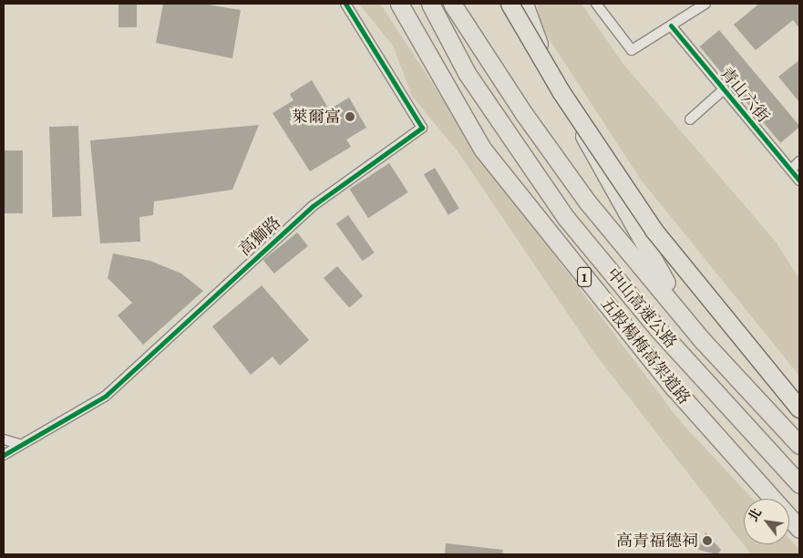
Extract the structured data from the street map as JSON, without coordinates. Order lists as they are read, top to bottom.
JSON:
{
  "streets": {
    "highway": ["1", "中山高速公路", "五股楊梅高架道路"],
    "street": ["青山六街", "高獅路"]
  },
  "places": ["萊爾富", "高青福德祠"],
  "north": "top left"
}
